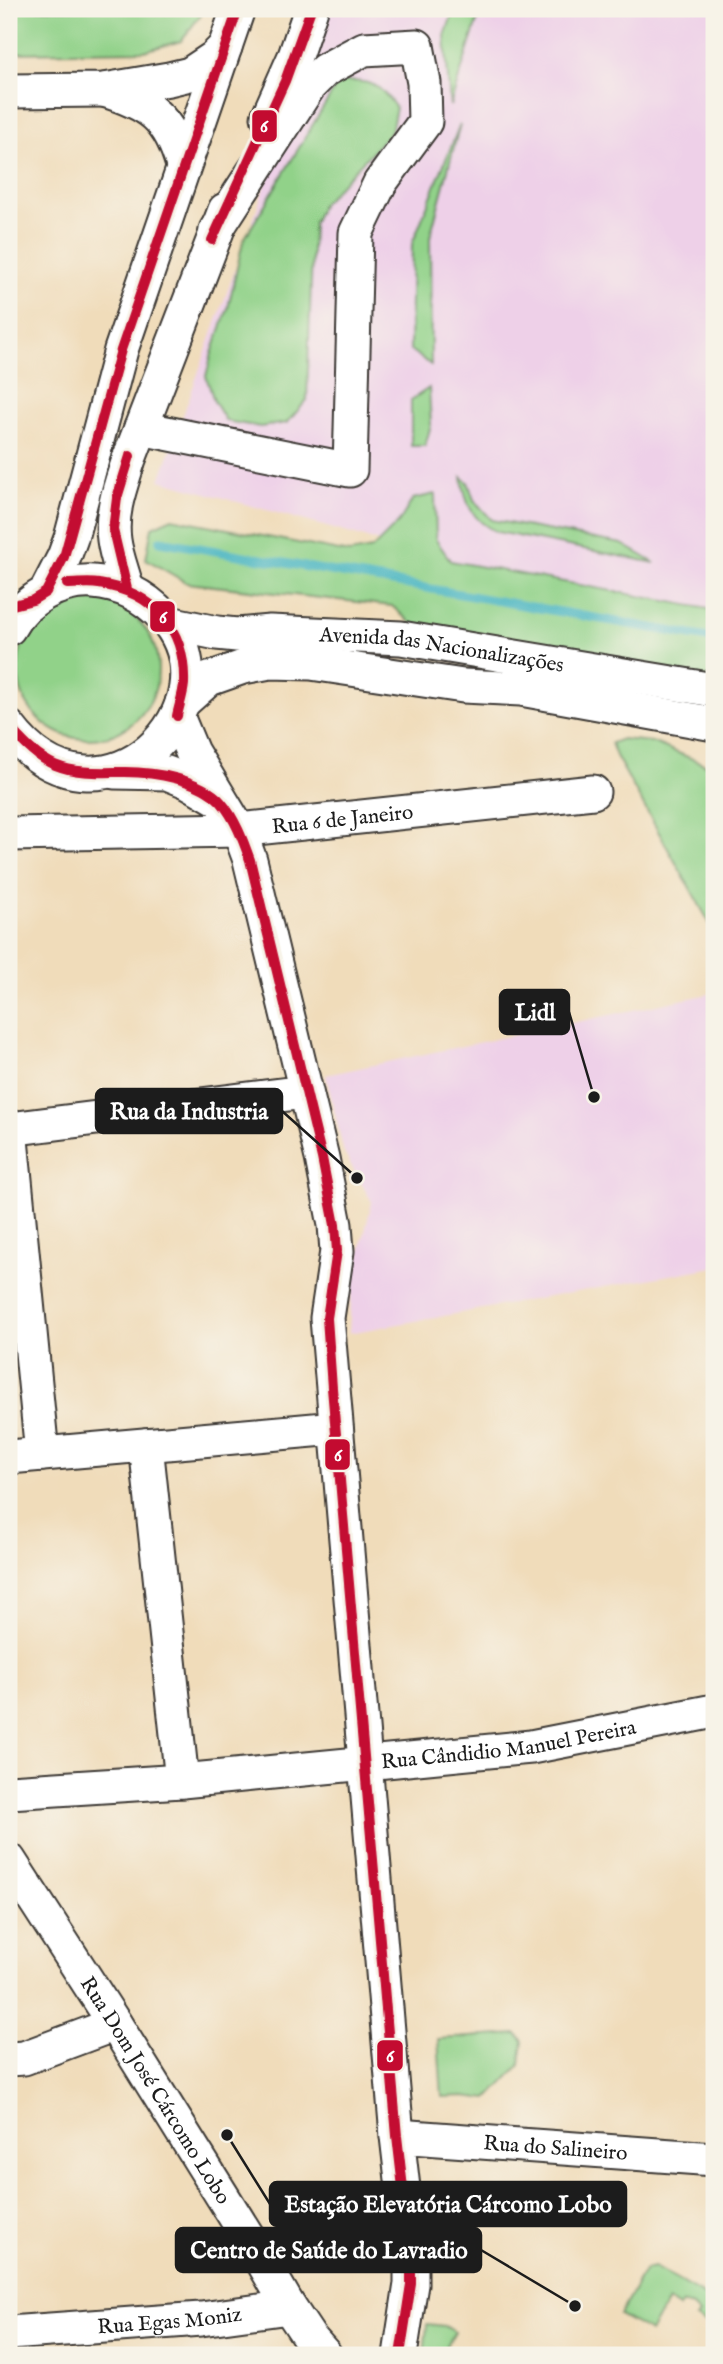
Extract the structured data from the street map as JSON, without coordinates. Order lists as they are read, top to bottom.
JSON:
{
  "streets": {
    "street": [
      "Avenida das Nacionalizações",
      "Rua 6 de Janeiro",
      "Rua Cândidio Manuel Pereira",
      "Rua Dom José Cárcomo Lobo",
      "Rua do Salineiro",
      "Rua Egas Moniz"
    ]
  },
  "crossings": [
    ["Rua Dom José Cárcomo Lobo", "Rua Egas Moniz"]
  ],
  "places": [
    "Lidl",
    "Rua da Industria",
    "Estação Elevatória Cárcomo Lobo",
    "Centro de Saúde do Lavradio"
  ],
  "lines": ["transit line 6"]
}
